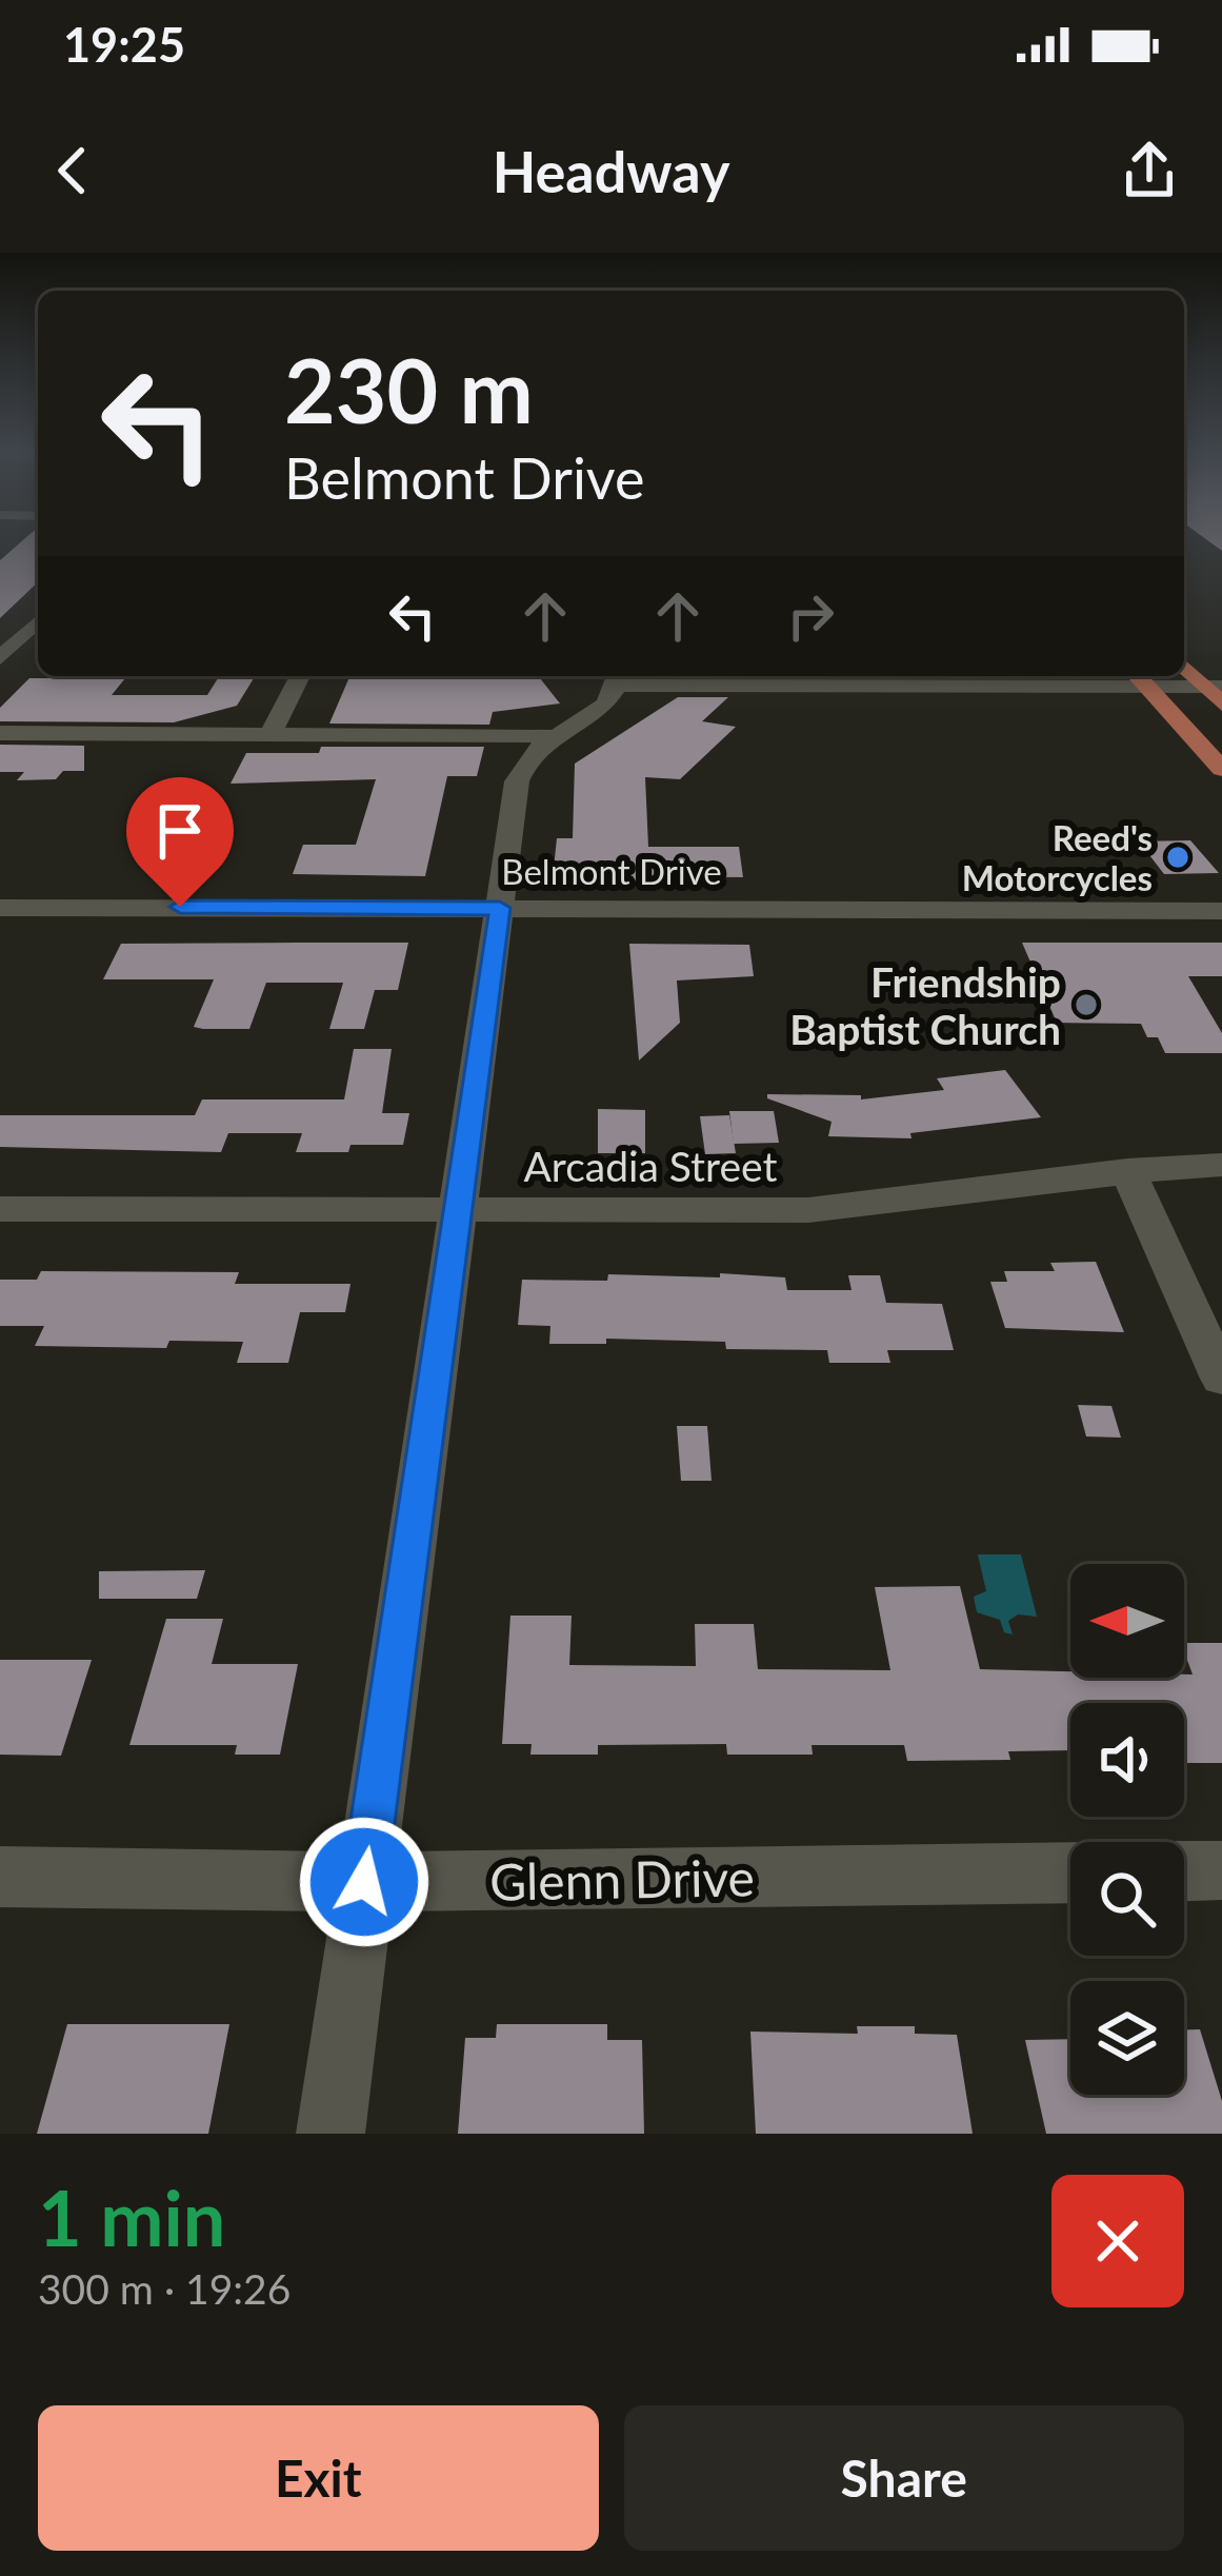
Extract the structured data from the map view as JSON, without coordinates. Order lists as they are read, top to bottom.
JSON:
{
  "streets": {
    "street": ["Belmont Drive", "Arcadia Street", "Glenn Drive"]
  },
  "places": ["Reed's Motorcycles", "Friendship Baptist Church"],
  "north": "left",
  "page": {
    "status": "19:25",
    "header": "Headway",
    "turn": ["230 m", "Belmont Drive"],
    "heading": ["1 min", "300 m · 19:26"],
    "buttons": ["Exit", "Share"]
  }
}
